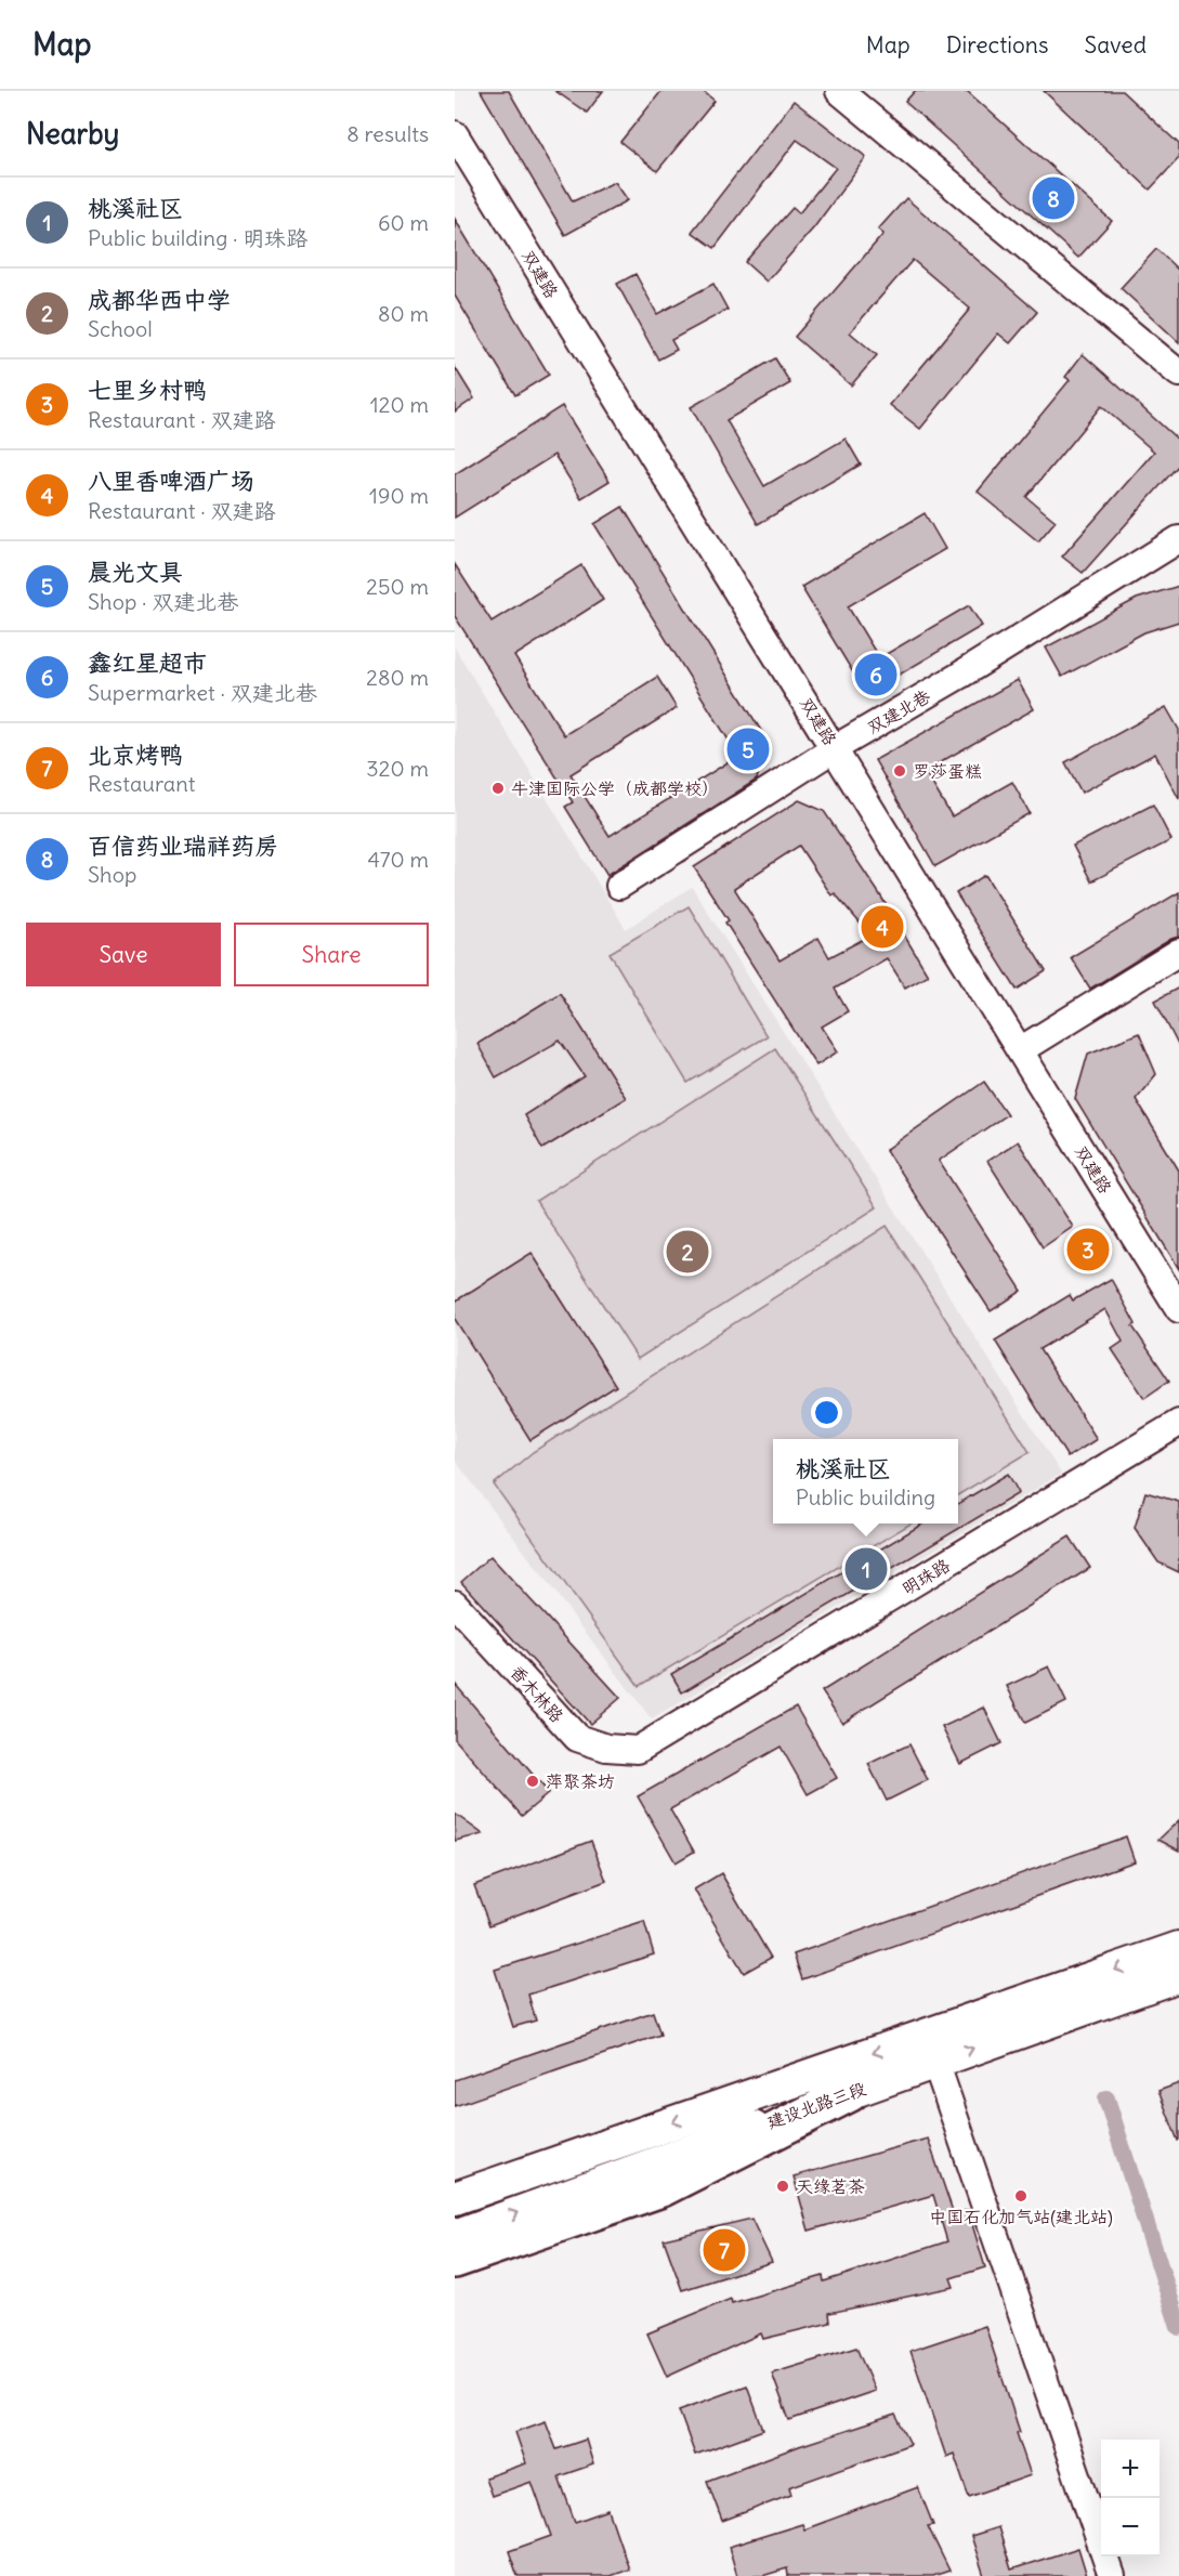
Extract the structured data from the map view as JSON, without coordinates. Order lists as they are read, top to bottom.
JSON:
{
  "streets": {
    "main road": ["建设北路三段"],
    "street": [
      "双建路",
      "双建北巷",
      "明珠路",
      "香木林路"
    ]
  },
  "crossings": [
    ["双建路", "双建北巷"],
    ["明珠路", "香木林路"]
  ],
  "places": [
    "罗莎蛋糕",
    "牛津国际公学（成都学校）",
    "萍聚茶坊",
    "天缘茗茶",
    "中国石化加气站(建北站)"
  ],
  "page": {
    "header": "Map",
    "nav": ["Map", "Directions", "Saved"],
    "heading": ["Nearby", "8 results"],
    "pins": [
      "8",
      "6",
      "5",
      "4",
      "3",
      "2",
      "1",
      "7"
    ],
    "list": [
      {
        "mark": "1",
        "name": "桃溪社区",
        "note": "Public building · 明珠路",
        "value": "60 m"
      },
      {
        "mark": "2",
        "name": "成都华西中学",
        "note": "School",
        "value": "80 m"
      },
      {
        "mark": "3",
        "name": "七里乡村鸭",
        "note": "Restaurant · 双建路",
        "value": "120 m"
      },
      {
        "mark": "4",
        "name": "八里香啤酒广场",
        "note": "Restaurant · 双建路",
        "value": "190 m"
      },
      {
        "mark": "5",
        "name": "晨光文具",
        "note": "Shop · 双建北巷",
        "value": "250 m"
      },
      {
        "mark": "6",
        "name": "鑫红星超市",
        "note": "Supermarket · 双建北巷",
        "value": "280 m"
      },
      {
        "mark": "7",
        "name": "北京烤鸭",
        "note": "Restaurant",
        "value": "320 m"
      },
      {
        "mark": "8",
        "name": "百信药业瑞祥药房",
        "note": "Shop",
        "value": "470 m"
      }
    ],
    "buttons": ["Save", "Share"],
    "popup": ["桃溪社区", "Public building"],
    "map_buttons": ["+", "−"]
  }
}
